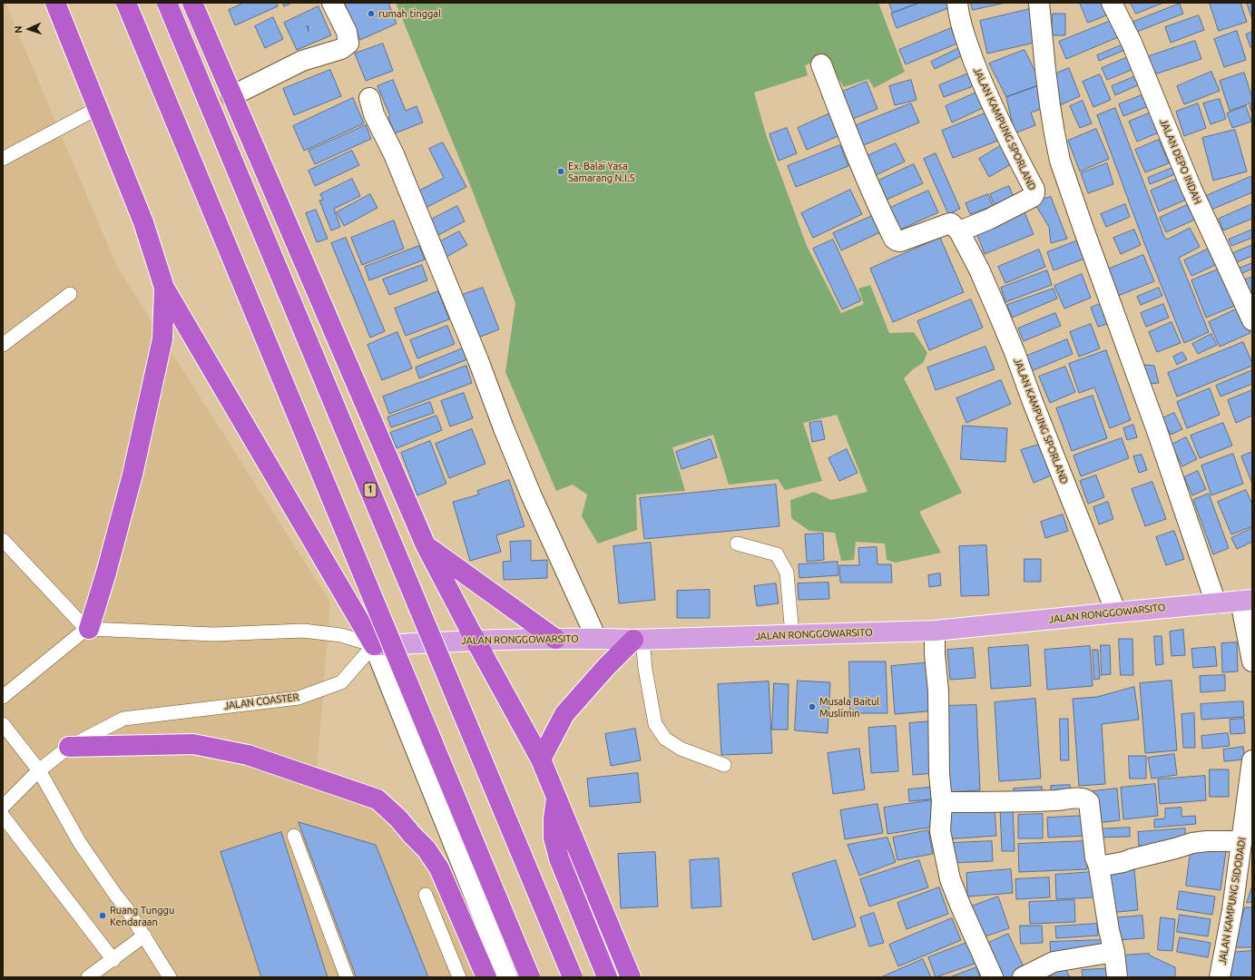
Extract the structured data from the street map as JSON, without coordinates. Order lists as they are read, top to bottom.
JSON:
{
  "streets": {
    "highway": ["1"],
    "main road": ["JALAN RONGGOWARSITO"],
    "street": ["JALAN KAMPUNG SPORLAND", "JALAN DEPO INDAH", "JALAN KAMPUNG SIDODADI"],
    "lane": ["JALAN COASTER"]
  },
  "crossings": [
    ["JALAN KAMPUNG SPORLAND", "JALAN RONGGOWARSITO"],
    ["JALAN RONGGOWARSITO", "JALAN COASTER"]
  ],
  "places": [
    "rumah tinggal",
    "Ex. Balai Yasa Samarang N.I.S",
    "Musala Baitul Muslimin",
    "Ruang Tunggu Kendaraan"
  ],
  "house_numbers": ["1"],
  "north": "left"
}
